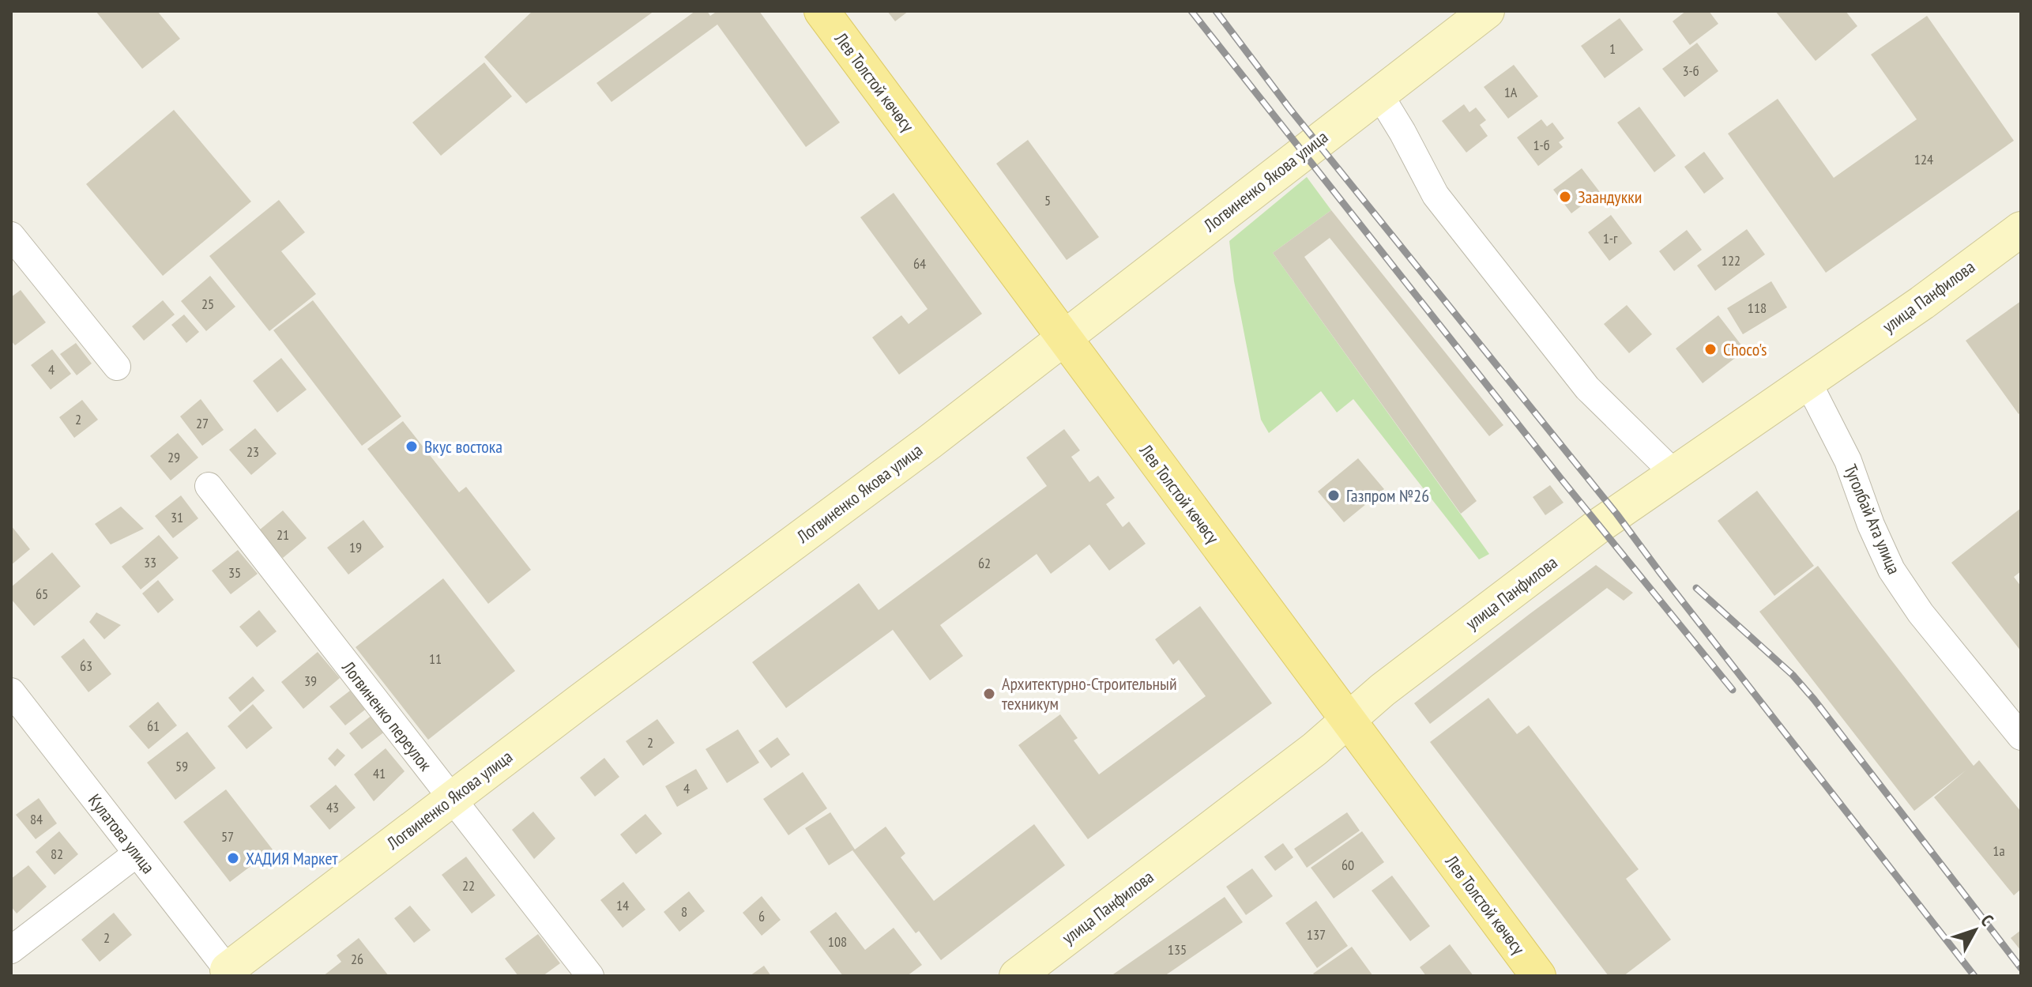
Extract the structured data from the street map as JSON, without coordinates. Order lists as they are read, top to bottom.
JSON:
{
  "streets": {
    "main road": ["Лев Толстой көчөсү"],
    "street": [
      "Логвиненко Якова улица",
      "улица Панфилова",
      "Туголбай Ата улица",
      "Логвиненко переулок",
      "Кулатова улица"
    ]
  },
  "crossings": [
    ["Лев Толстой көчөсү", "Логвиненко Якова улица"],
    ["Лев Толстой көчөсү", "улица Панфилова"],
    ["Логвиненко Якова улица", "Логвиненко переулок"],
    ["Логвиненко Якова улица", "Кулатова улица"],
    ["улица Панфилова", "Туголбай Ата улица"]
  ],
  "places": [
    "Заандукки",
    "Choco's",
    "Вкус востока",
    "Газпром №26",
    "Архитектурно-Строительный техникум",
    "ХАДИЯ Маркет"
  ],
  "house_numbers": [
    "1",
    "3-б",
    "1А",
    "1-б",
    "124",
    "5",
    "1-г",
    "122",
    "64",
    "25",
    "118",
    "4",
    "2",
    "27",
    "23",
    "29",
    "31",
    "21",
    "19",
    "33",
    "62",
    "35",
    "65",
    "11",
    "63",
    "39",
    "61",
    "2",
    "59",
    "41",
    "4",
    "43",
    "84",
    "57",
    "1а",
    "82",
    "60",
    "22",
    "14",
    "8",
    "6",
    "137",
    "2",
    "108",
    "135",
    "26"
  ],
  "north": "top right"
}
